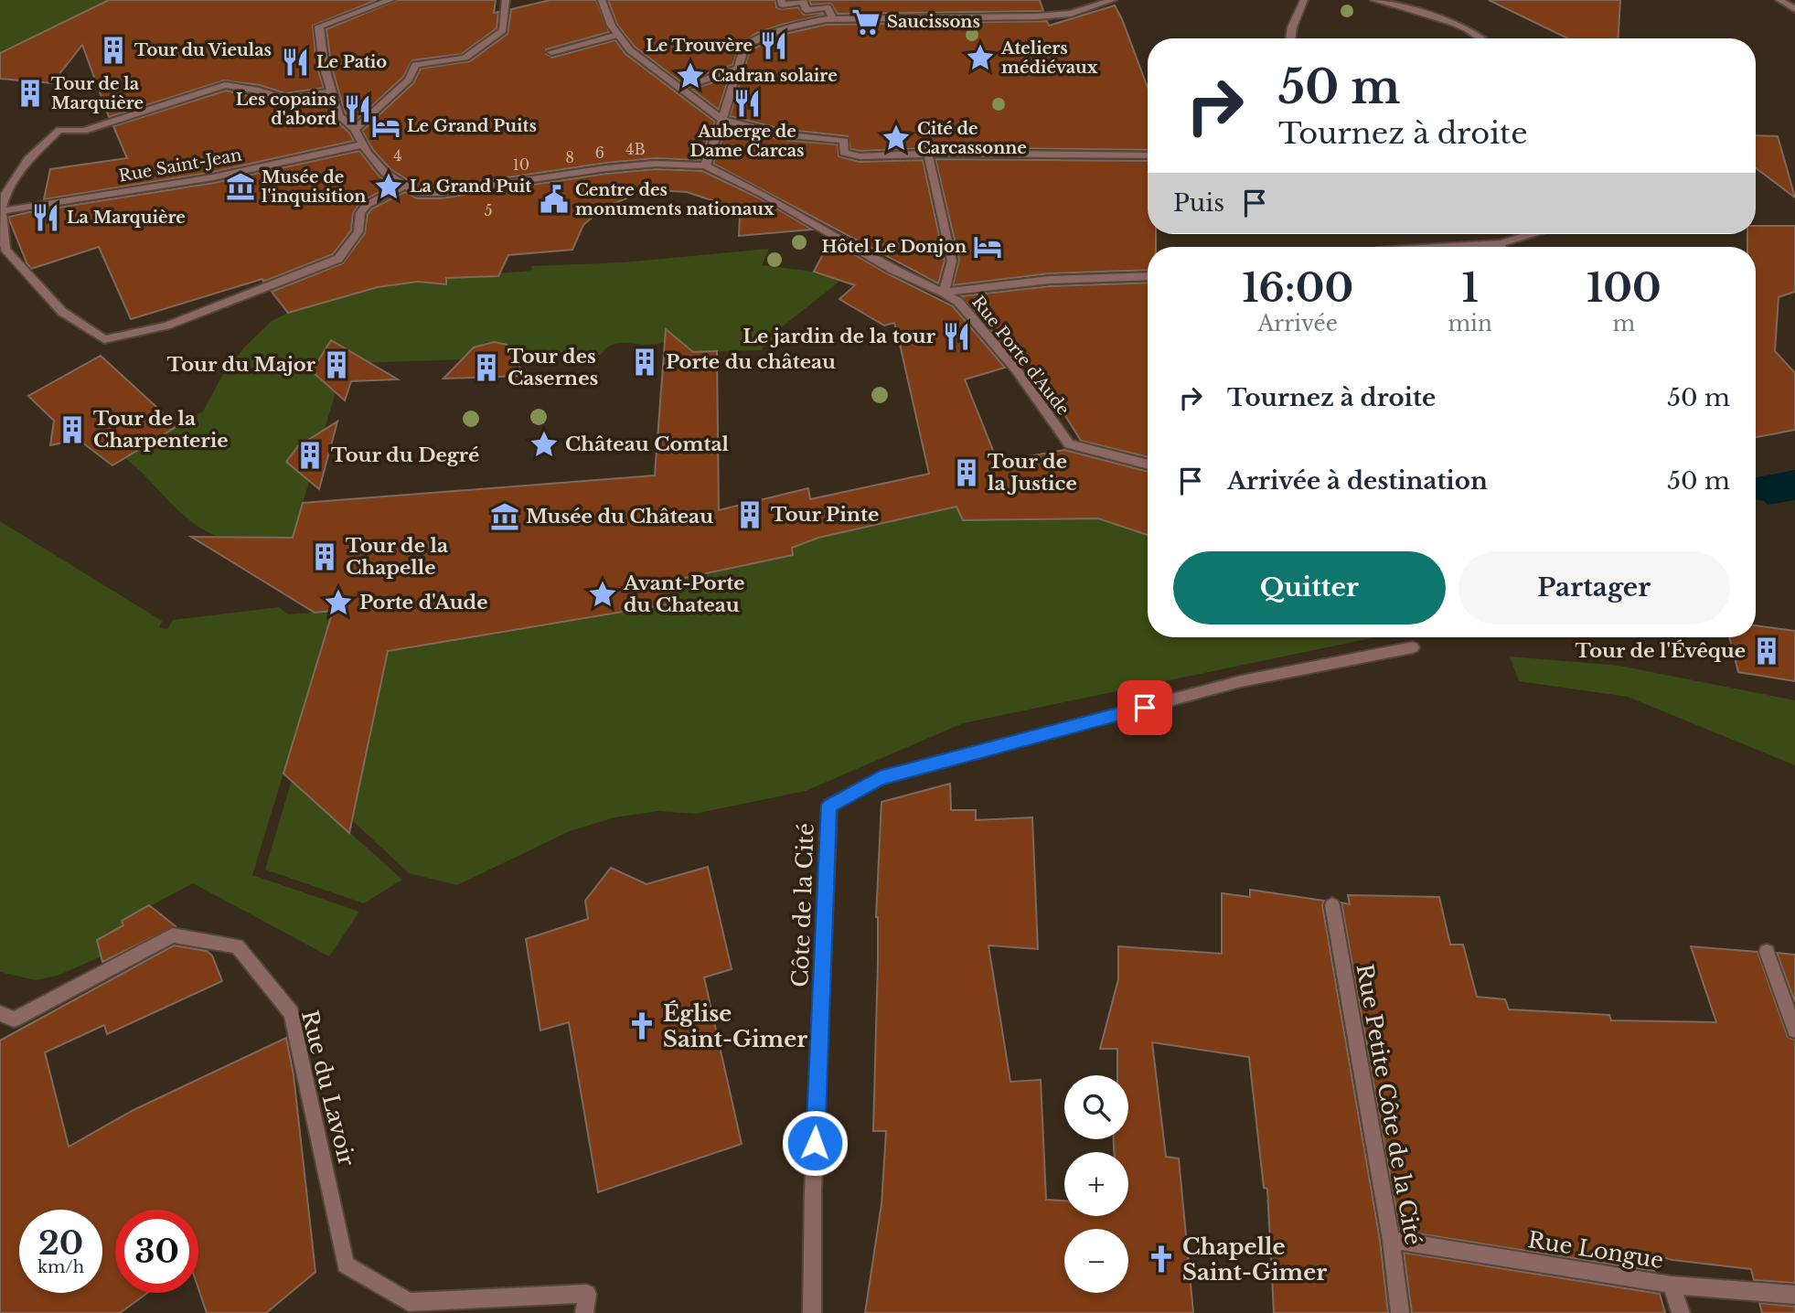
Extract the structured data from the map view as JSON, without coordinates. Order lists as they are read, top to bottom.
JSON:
{
  "streets": {
    "street": [
      "Rue Saint-Jean",
      "Rue Porte d'Aude",
      "Côte de la Cité",
      "Rue du Lavoir",
      "Rue Petite Côte de la Cité",
      "Rue Longue"
    ]
  },
  "crossings": [
    ["Rue Petite Côte de la Cité", "Rue Longue"]
  ],
  "places": {
    "supermarket": ["Saucissons"],
    "restaurant": [
      "Le Trouvère",
      "Le Patio",
      "Auberge de Dame Carcas",
      "Les copains d'abord",
      "La Marquière",
      "Le jardin de la tour"
    ],
    "building": [
      "Tour du Vieulas",
      "Tour de la Marquière",
      "Porte du château",
      "Tour du Major",
      "Tour des Casernes",
      "Tour de la Charpenterie",
      "Tour du Degré",
      "Tour de la Justice",
      "Tour Pinte",
      "Tour de la Chapelle",
      "Tour de l'Évêque"
    ],
    "place": [
      "Ateliers médiévaux",
      "Cadran solaire",
      "Cité de Carcassonne",
      "La Grand Puit",
      "Château Comtal",
      "Avant-Porte du Chateau",
      "Porte d'Aude"
    ],
    "hotel": ["Le Grand Puits", "Hôtel Le Donjon"],
    "museum": ["Musée de l'inquisition", "Musée du Château"],
    "public building": ["Centre des monuments nationaux"],
    "church": ["Église Saint-Gimer", "Chapelle Saint-Gimer"]
  },
  "house_numbers": [
    "4B",
    "6",
    "4",
    "8",
    "10",
    "5"
  ],
  "page": {
    "turn": ["50 m", "Tournez à droite"],
    "then": "Puis",
    "eta": [
      "16:00",
      "Arrivée",
      "1",
      "min",
      "100",
      "m"
    ],
    "list": [
      {
        "name": "Tournez à droite",
        "value": "50 m"
      },
      {
        "name": "Arrivée à destination",
        "value": "50 m"
      }
    ],
    "buttons": ["Quitter", "Partager"],
    "map_buttons": ["+", "−"],
    "speed": "20 km/h",
    "limit": "30"
  }
}
